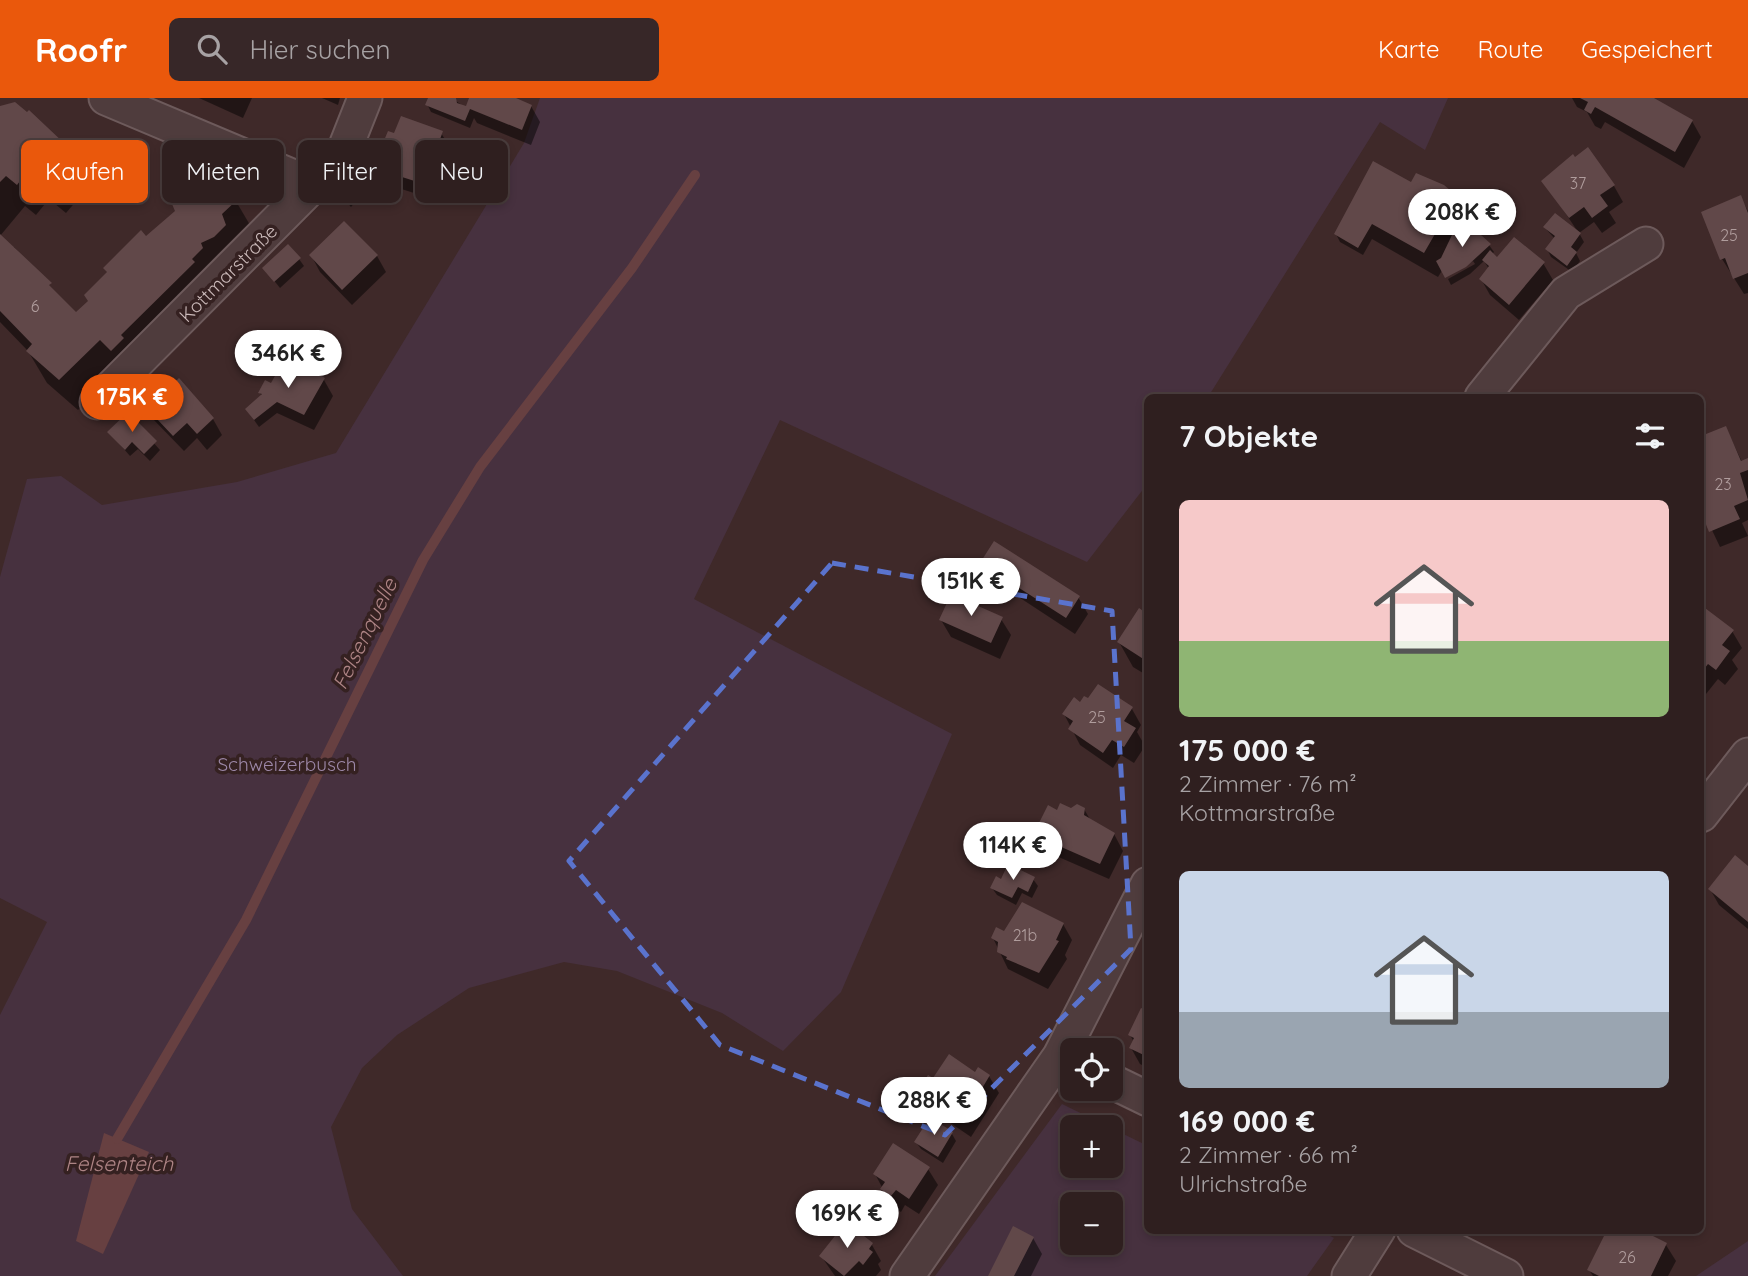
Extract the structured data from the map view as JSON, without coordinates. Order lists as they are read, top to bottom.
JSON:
{
  "streets": {
    "street": ["Kottmarstraße"]
  },
  "water": ["Felsenquelle", "Felsenteich"],
  "parks": ["Schweizerbusch"],
  "house_numbers": [
    "37",
    "25",
    "6",
    "23",
    "25",
    "21b",
    "26"
  ],
  "page": {
    "header": "Roofr",
    "search": "Hier suchen",
    "nav": ["Karte", "Route", "Gespeichert"],
    "chip": [
      "Kaufen",
      "Mieten",
      "Filter",
      "Neu"
    ],
    "price": [
      "208K €",
      "346K €",
      "175K €",
      "151K €",
      "114K €",
      "288K €",
      "169K €"
    ],
    "heading": "7 Objekte",
    "list": [
      {
        "name": "175 000 €",
        "note": "2 Zimmer · 76 m² · Kottmarstraße"
      },
      {
        "name": "169 000 €",
        "note": "2 Zimmer · 66 m² · Ulrichstraße"
      }
    ],
    "map_buttons": ["+", "−"]
  }
}
